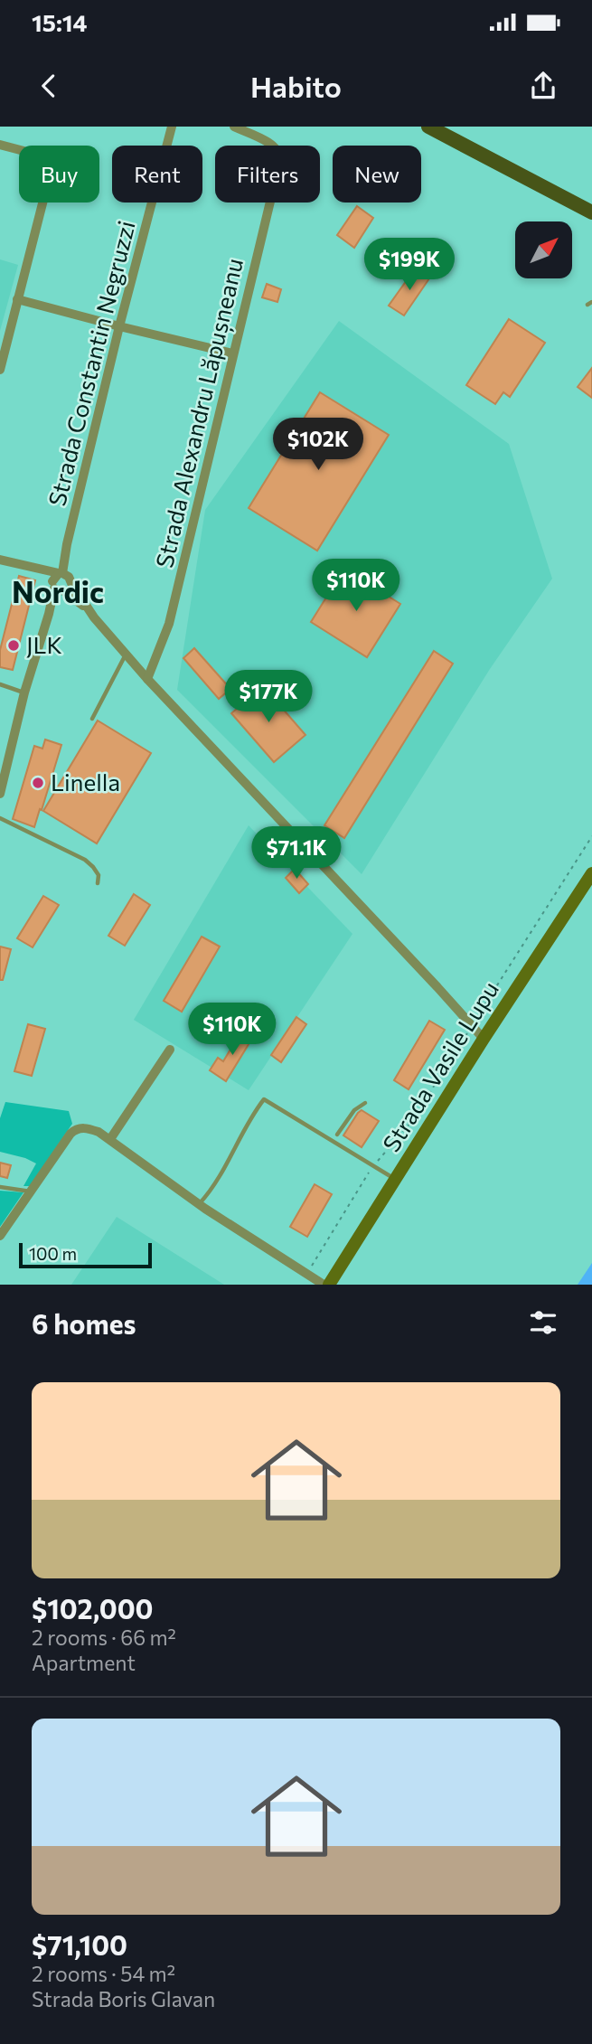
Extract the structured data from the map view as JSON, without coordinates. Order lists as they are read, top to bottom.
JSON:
{
  "streets": {
    "main road": ["Strada Vasile Lupu"],
    "street": ["Strada Constantin Negruzzi", "Strada Alexandru Lăpușneanu"]
  },
  "districts": ["Nordic"],
  "places": ["JLK", "Linella"],
  "scale_bar": "100 m",
  "north": "top right",
  "page": {
    "status": "15:14",
    "header": "Habito",
    "chip": [
      "Buy",
      "Rent",
      "Filters",
      "New"
    ],
    "price": [
      "$199K",
      "$102K",
      "$110K",
      "$177K",
      "$71.1K",
      "$110K"
    ],
    "scale": "100 m",
    "heading": "6 homes",
    "list": [
      {
        "name": "$102,000",
        "note": "2 rooms · 66 m² · Apartment"
      },
      {
        "name": "$71,100",
        "note": "2 rooms · 54 m² · Strada Boris Glavan"
      }
    ]
  }
}
